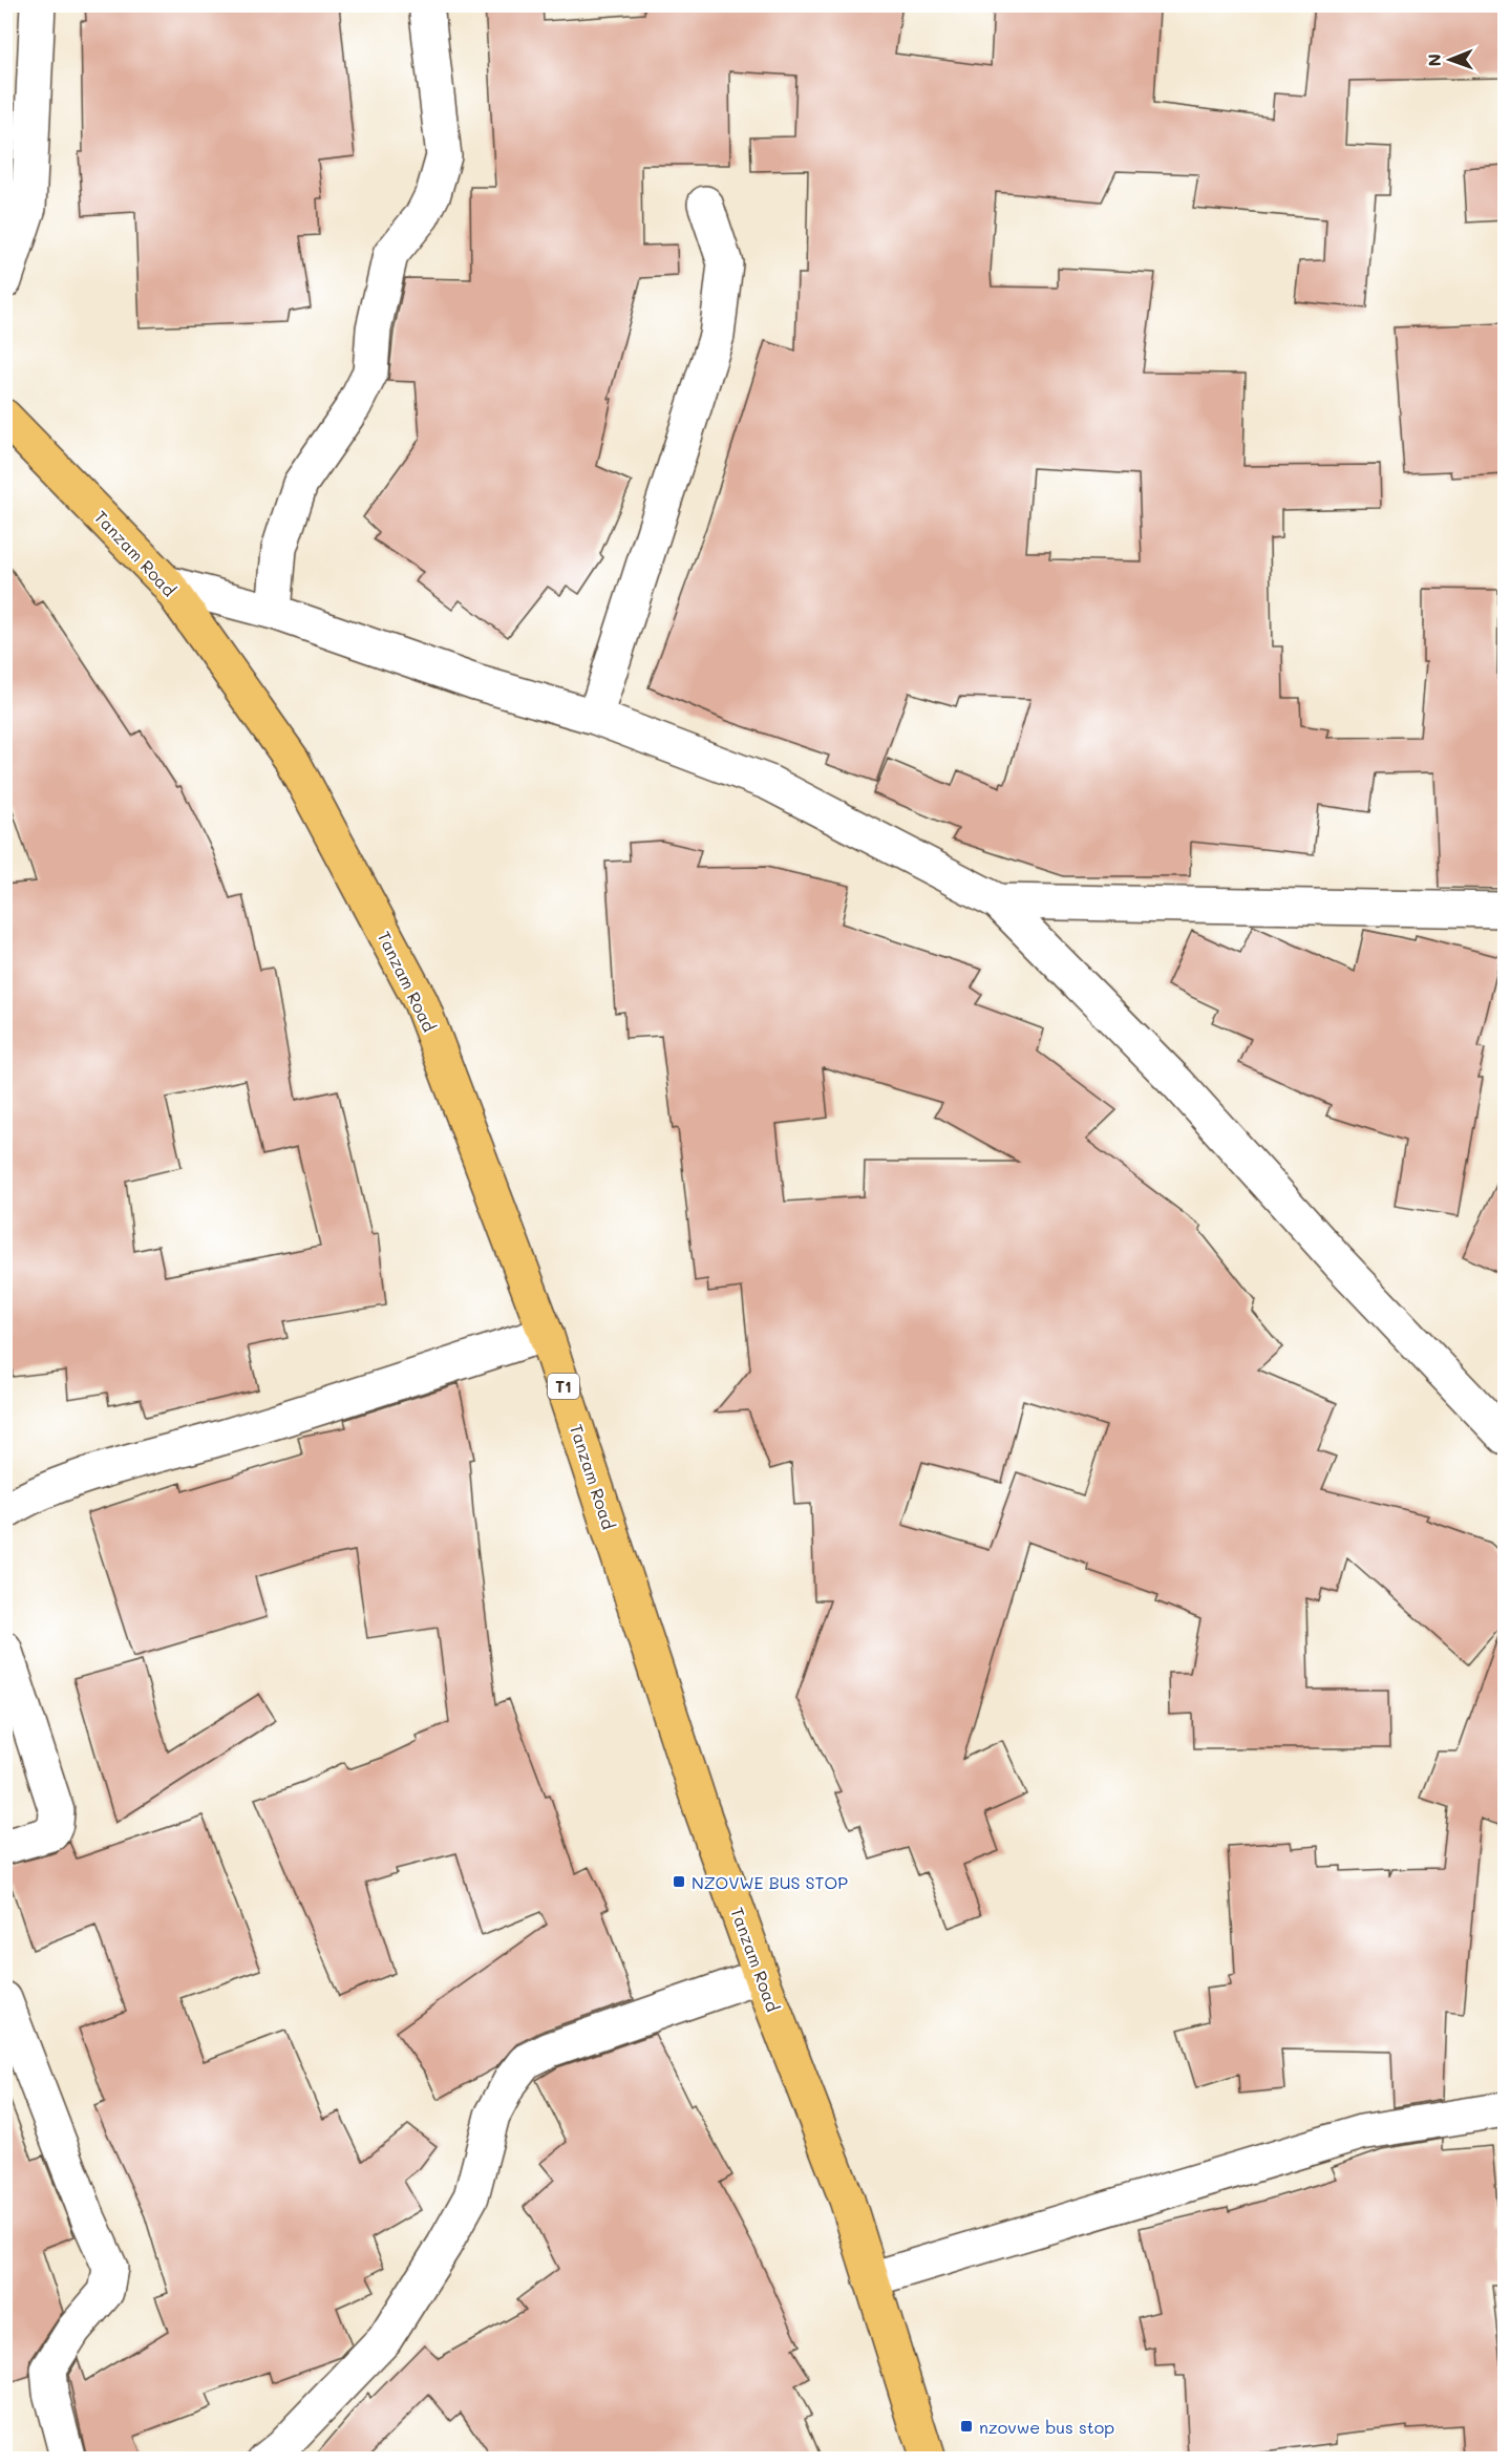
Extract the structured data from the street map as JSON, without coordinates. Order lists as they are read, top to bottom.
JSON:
{
  "streets": {
    "highway": ["Tanzam Road", "T1"]
  },
  "places": {
    "transit": ["NZOVWE BUS STOP", "nzovwe bus stop"]
  },
  "north": "left"
}
